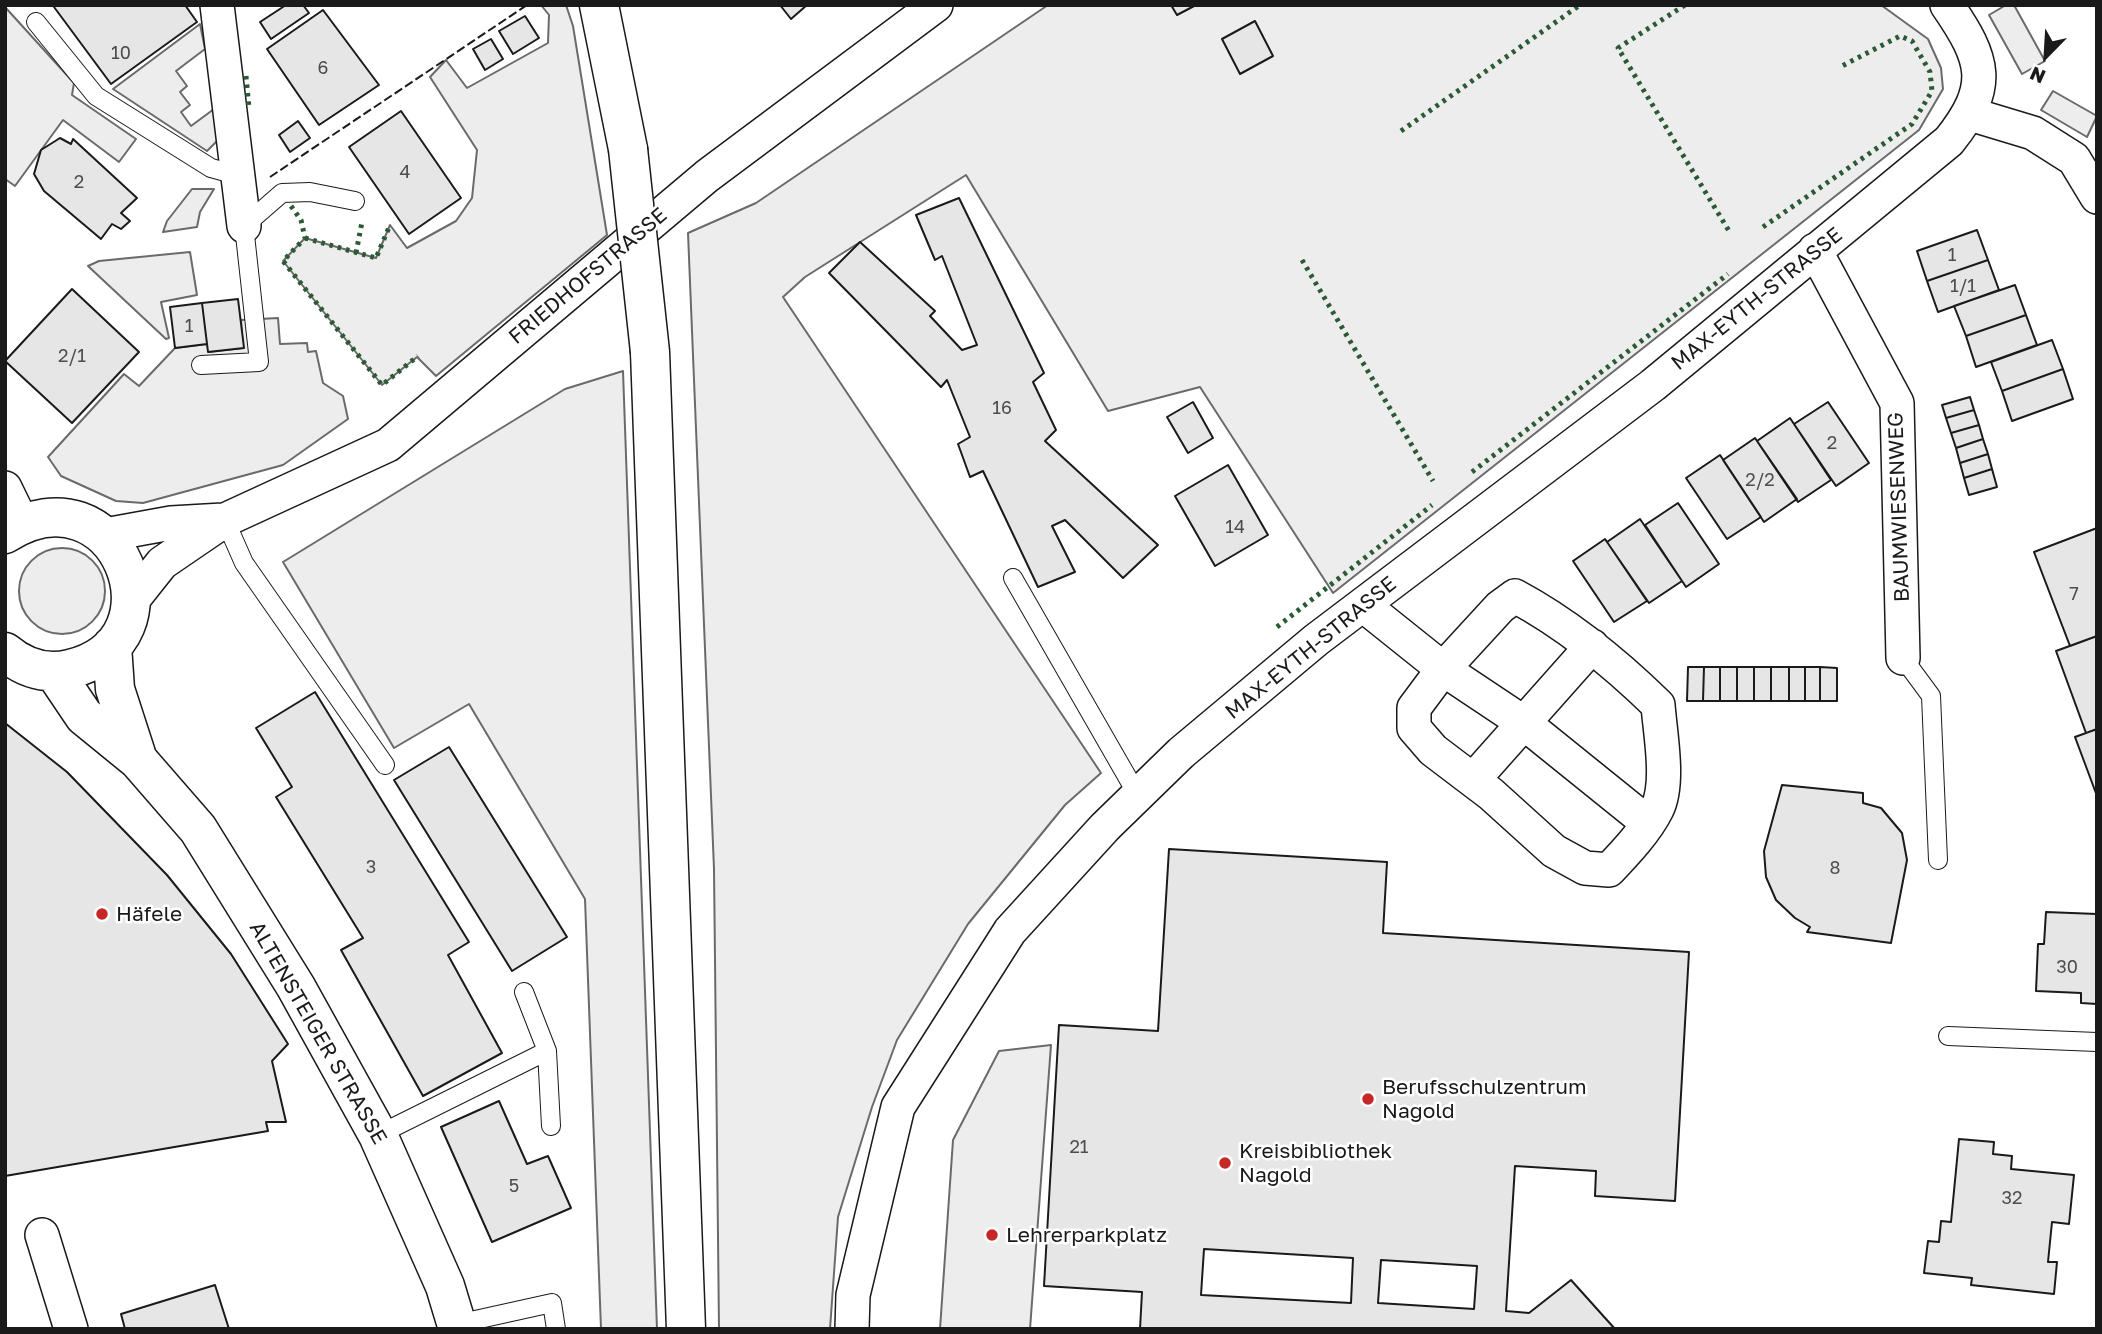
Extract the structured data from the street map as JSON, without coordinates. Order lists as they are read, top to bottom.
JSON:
{
  "streets": {
    "main road": ["ALTENSTEIGER STRASSE"],
    "street": ["FRIEDHOFSTRASSE", "MAX-EYTH-STRASSE", "BAUMWIESENWEG"]
  },
  "crossings": [
    ["MAX-EYTH-STRASSE", "BAUMWIESENWEG"]
  ],
  "places": [
    "Häfele",
    "Berufsschulzentrum Nagold",
    "Kreisbibliothek Nagold",
    "Lehrerparkplatz"
  ],
  "house_numbers": [
    "10",
    "6",
    "4",
    "2",
    "1",
    "1/1",
    "1",
    "2/1",
    "16",
    "2",
    "2/2",
    "14",
    "7",
    "3",
    "8",
    "30",
    "21",
    "5",
    "32"
  ],
  "north": "bottom left"
}
